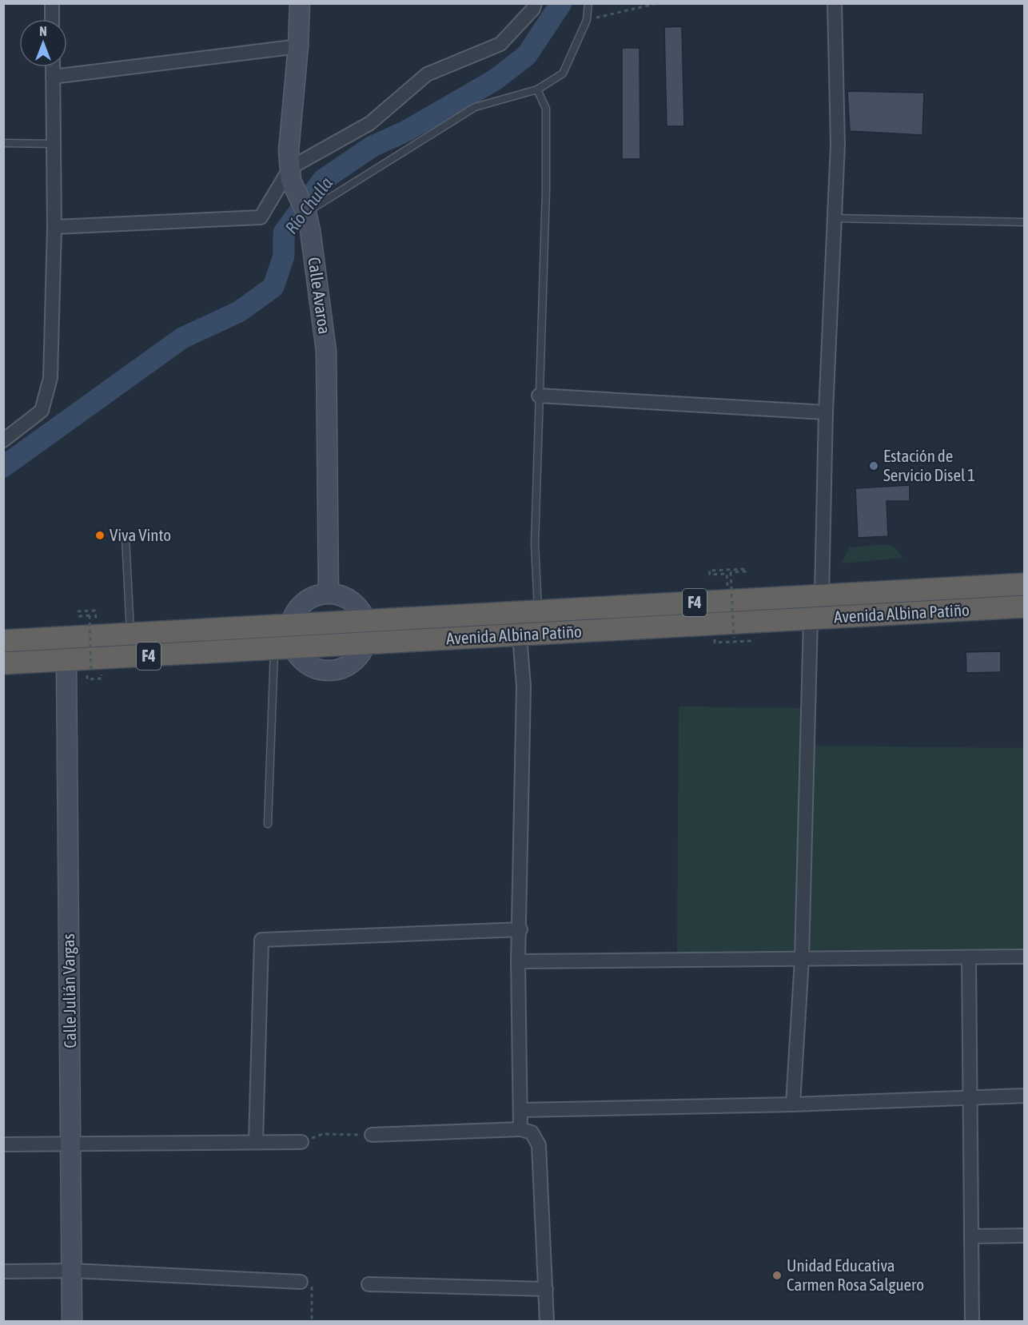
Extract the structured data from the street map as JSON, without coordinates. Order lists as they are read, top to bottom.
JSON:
{
  "streets": {
    "highway": ["F4", "Avenida Albina Patiño"],
    "main road": ["Calle Avaroa", "Calle Julián Vargas"]
  },
  "crossings": [
    ["Avenida Albina Patiño", "Calle Julián Vargas"]
  ],
  "water": ["Río Chulla"],
  "places": ["Estación de Servicio Disel 1", "Viva Vinto", "Unidad Educativa Carmen Rosa Salguero"],
  "north": "top"
}
